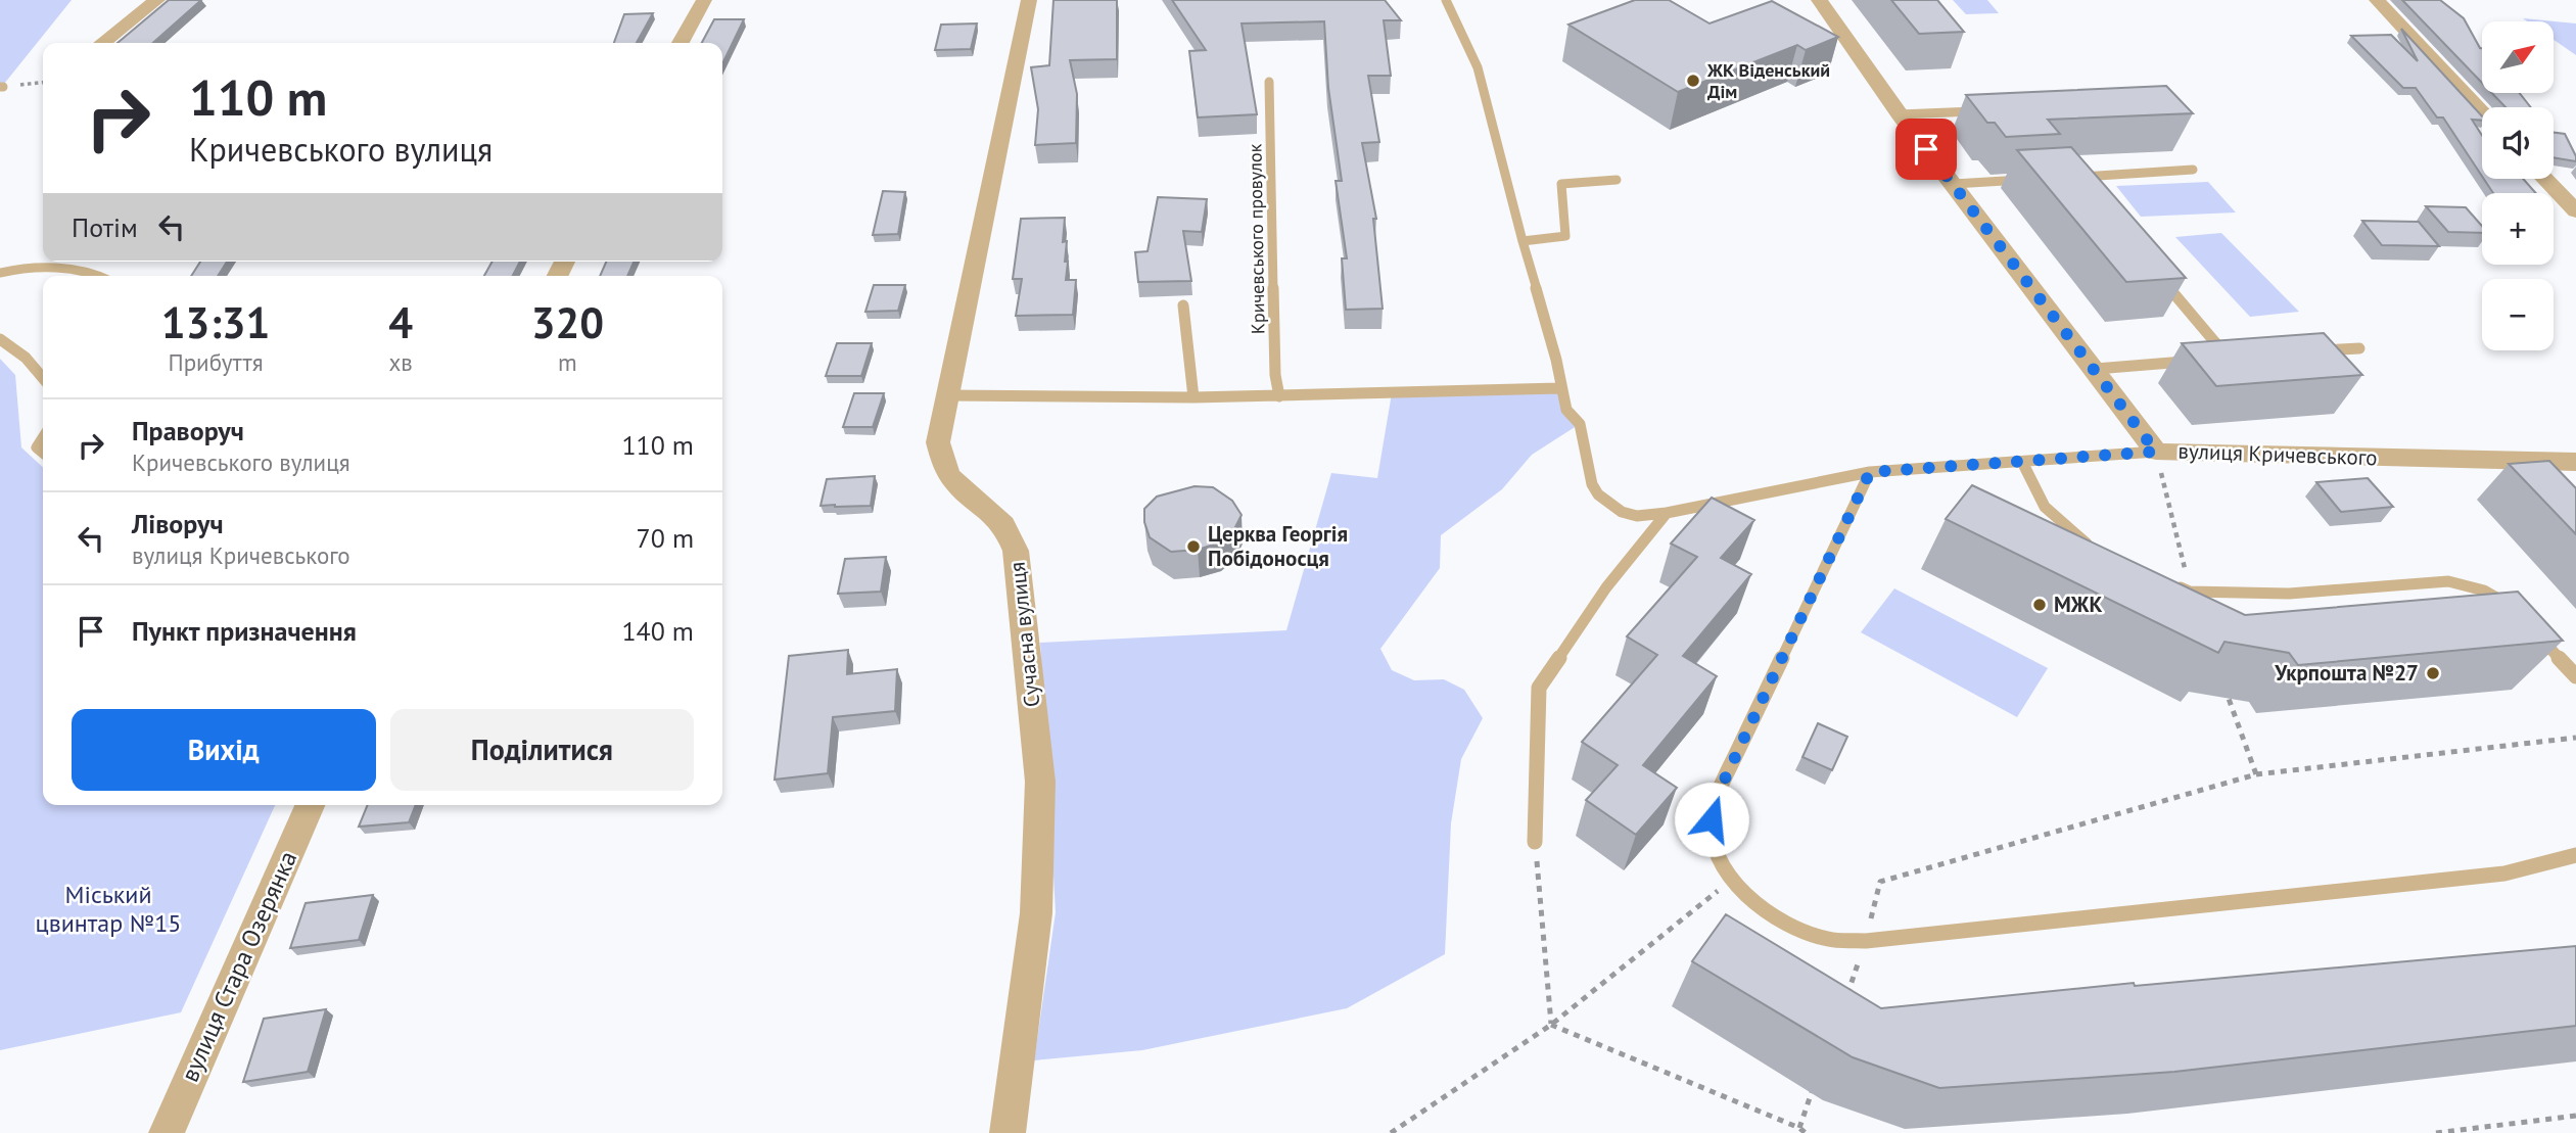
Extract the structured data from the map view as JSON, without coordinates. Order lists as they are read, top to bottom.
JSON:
{
  "streets": {
    "street": ["вулиця Кричевського", "Сучасна вулиця", "вулиця Стара Озерянка"],
    "lane": ["Кричевського провулок"]
  },
  "parks": ["Міський цвинтар №15"],
  "places": [
    "ЖК Віденський Дім",
    "Церква Георгія Побідоносця",
    "МЖК",
    "Укрпошта №27"
  ],
  "north": "top right",
  "page": {
    "map_buttons": ["+", "−"],
    "turn": ["110 m", "Кричевського вулиця"],
    "then": "Потім",
    "eta": [
      "13:31",
      "Прибуття",
      "4",
      "хв",
      "320",
      "m"
    ],
    "list": [
      {
        "name": "Праворуч",
        "note": "Кричевського вулиця",
        "value": "110 m"
      },
      {
        "name": "Ліворуч",
        "note": "вулиця Кричевського",
        "value": "70 m"
      },
      {
        "name": "Пункт призначення",
        "value": "140 m"
      }
    ],
    "buttons": ["Вихід", "Поділитися"]
  }
}
